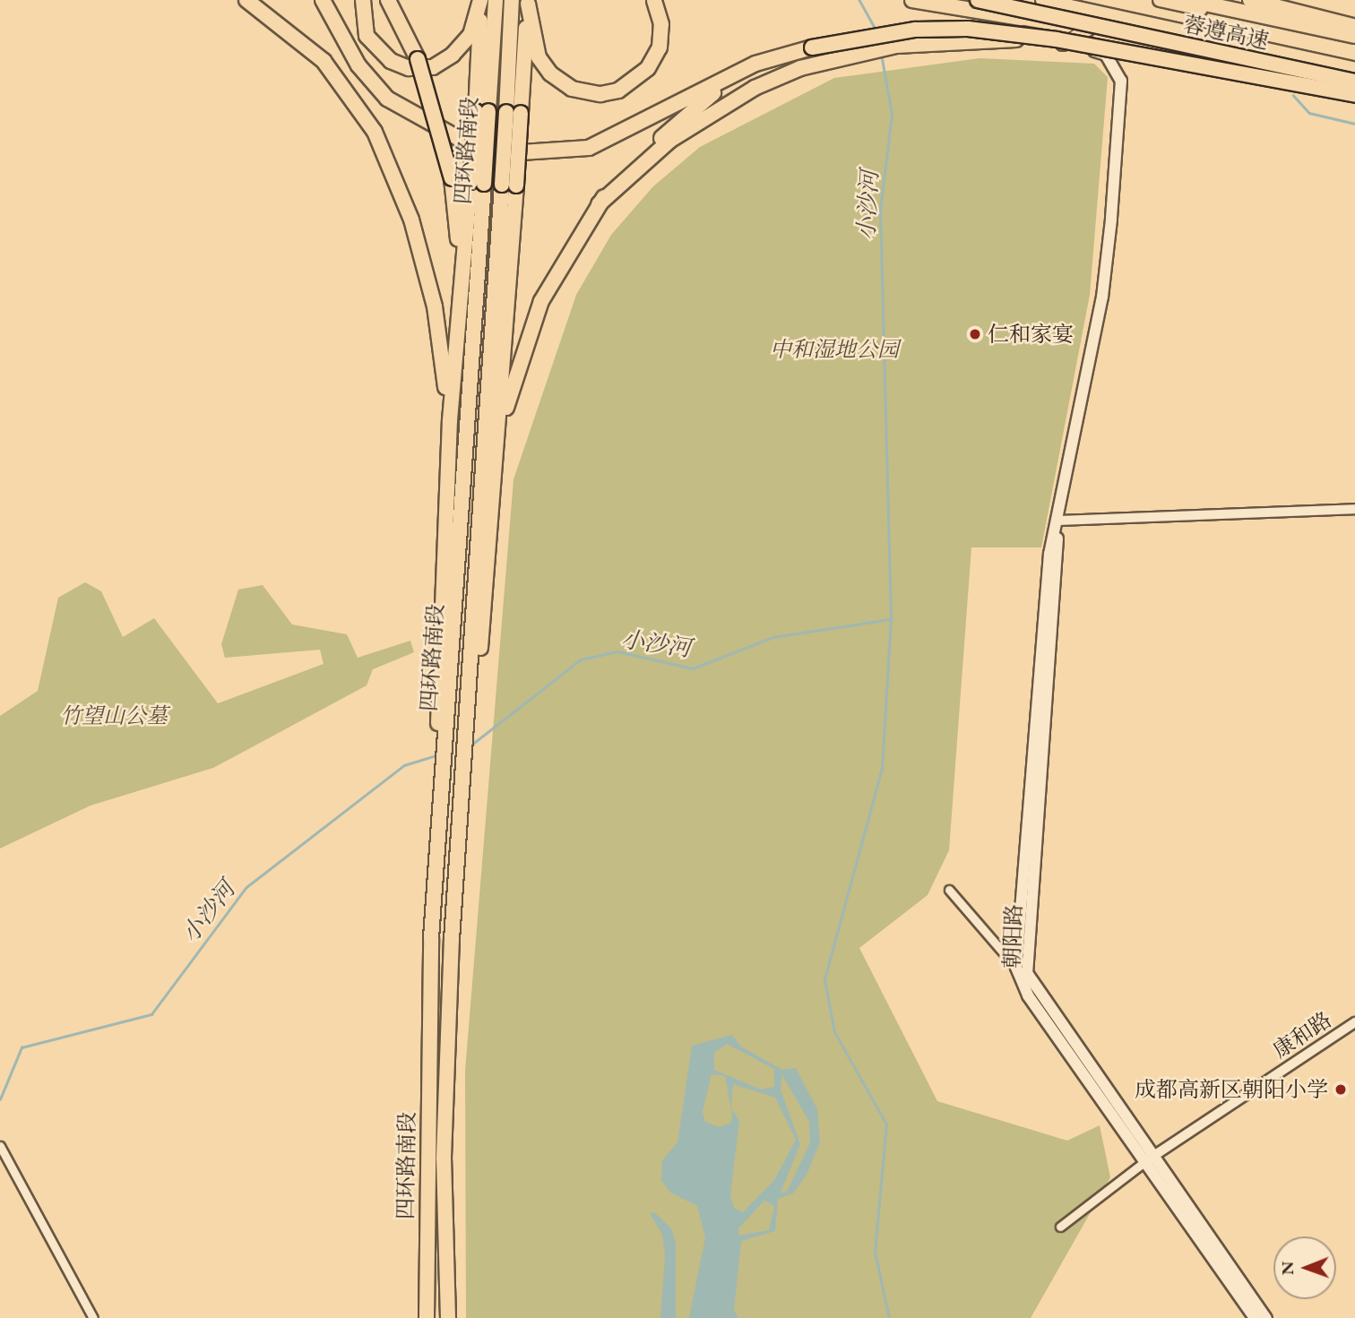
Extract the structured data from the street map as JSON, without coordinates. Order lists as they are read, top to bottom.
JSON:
{
  "streets": {
    "highway": ["蓉遵高速", "四环路南段"],
    "main road": ["朝阳路"],
    "street": ["康和路"]
  },
  "crossings": [
    ["朝阳路", "康和路"]
  ],
  "water": ["小沙河"],
  "parks": ["中和湿地公园", "竹望山公墓"],
  "places": ["仁和家宴", "成都高新区朝阳小学"],
  "north": "left"
}
